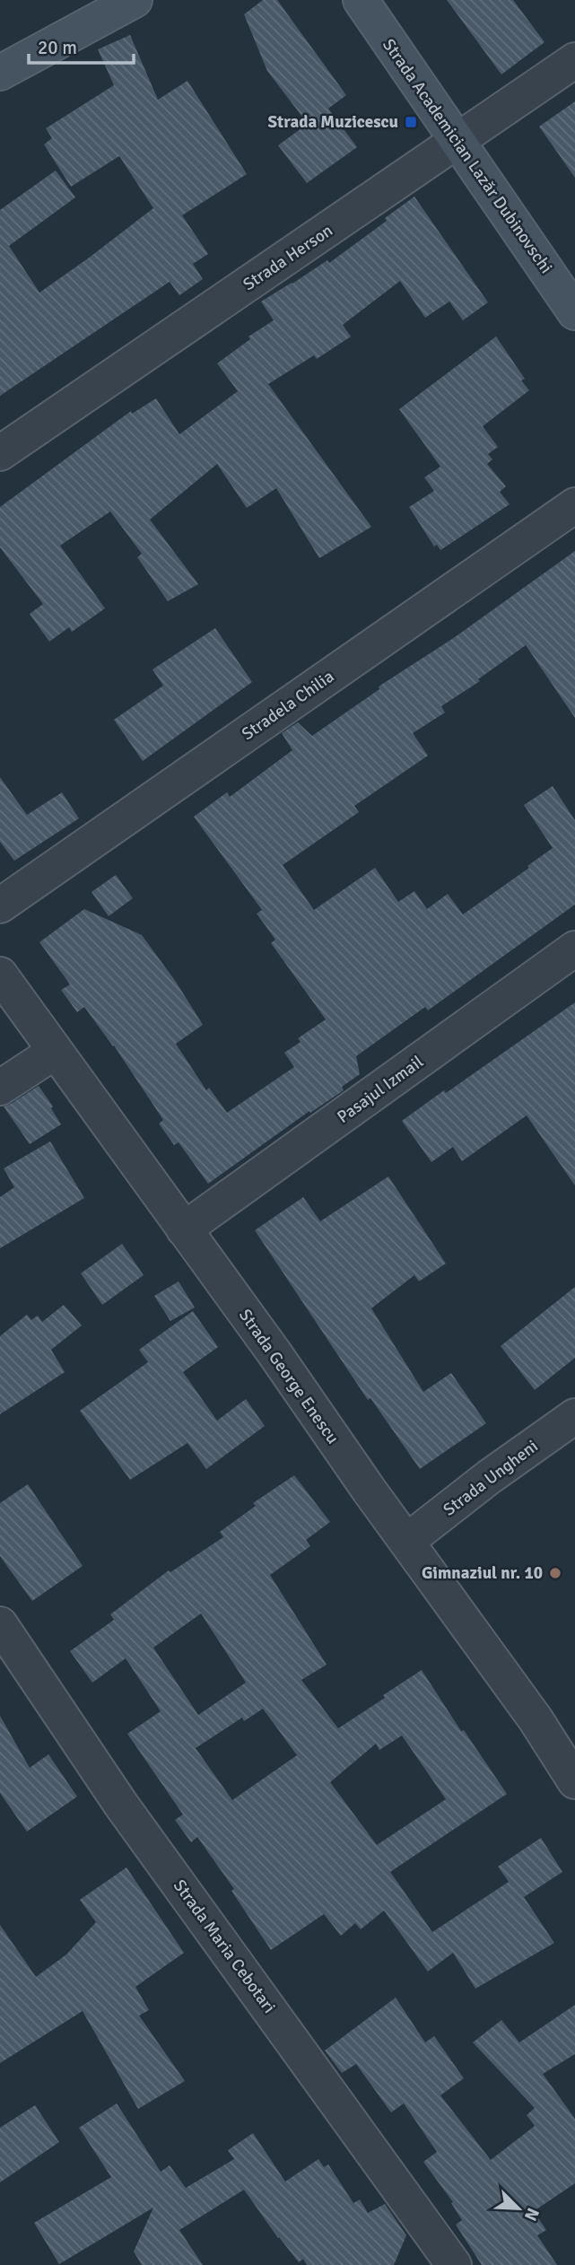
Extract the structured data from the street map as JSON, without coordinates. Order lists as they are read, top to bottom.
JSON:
{
  "streets": {
    "street": [
      "Strada Academician Lazăr Dubinovschi",
      "Strada Herson",
      "Stradela Chilia",
      "Pasajul Izmail",
      "Strada George Enescu",
      "Strada Ungheni",
      "Strada Maria Cebotari"
    ]
  },
  "crossings": [
    ["Strada Academician Lazăr Dubinovschi", "Strada Herson"],
    ["Pasajul Izmail", "Strada George Enescu"],
    ["Strada George Enescu", "Strada Ungheni"]
  ],
  "places": {
    "transit": ["Strada Muzicescu"],
    "other": ["Gimnaziul nr. 10"]
  },
  "scale_bar": "20 m",
  "north": "bottom right"
}
